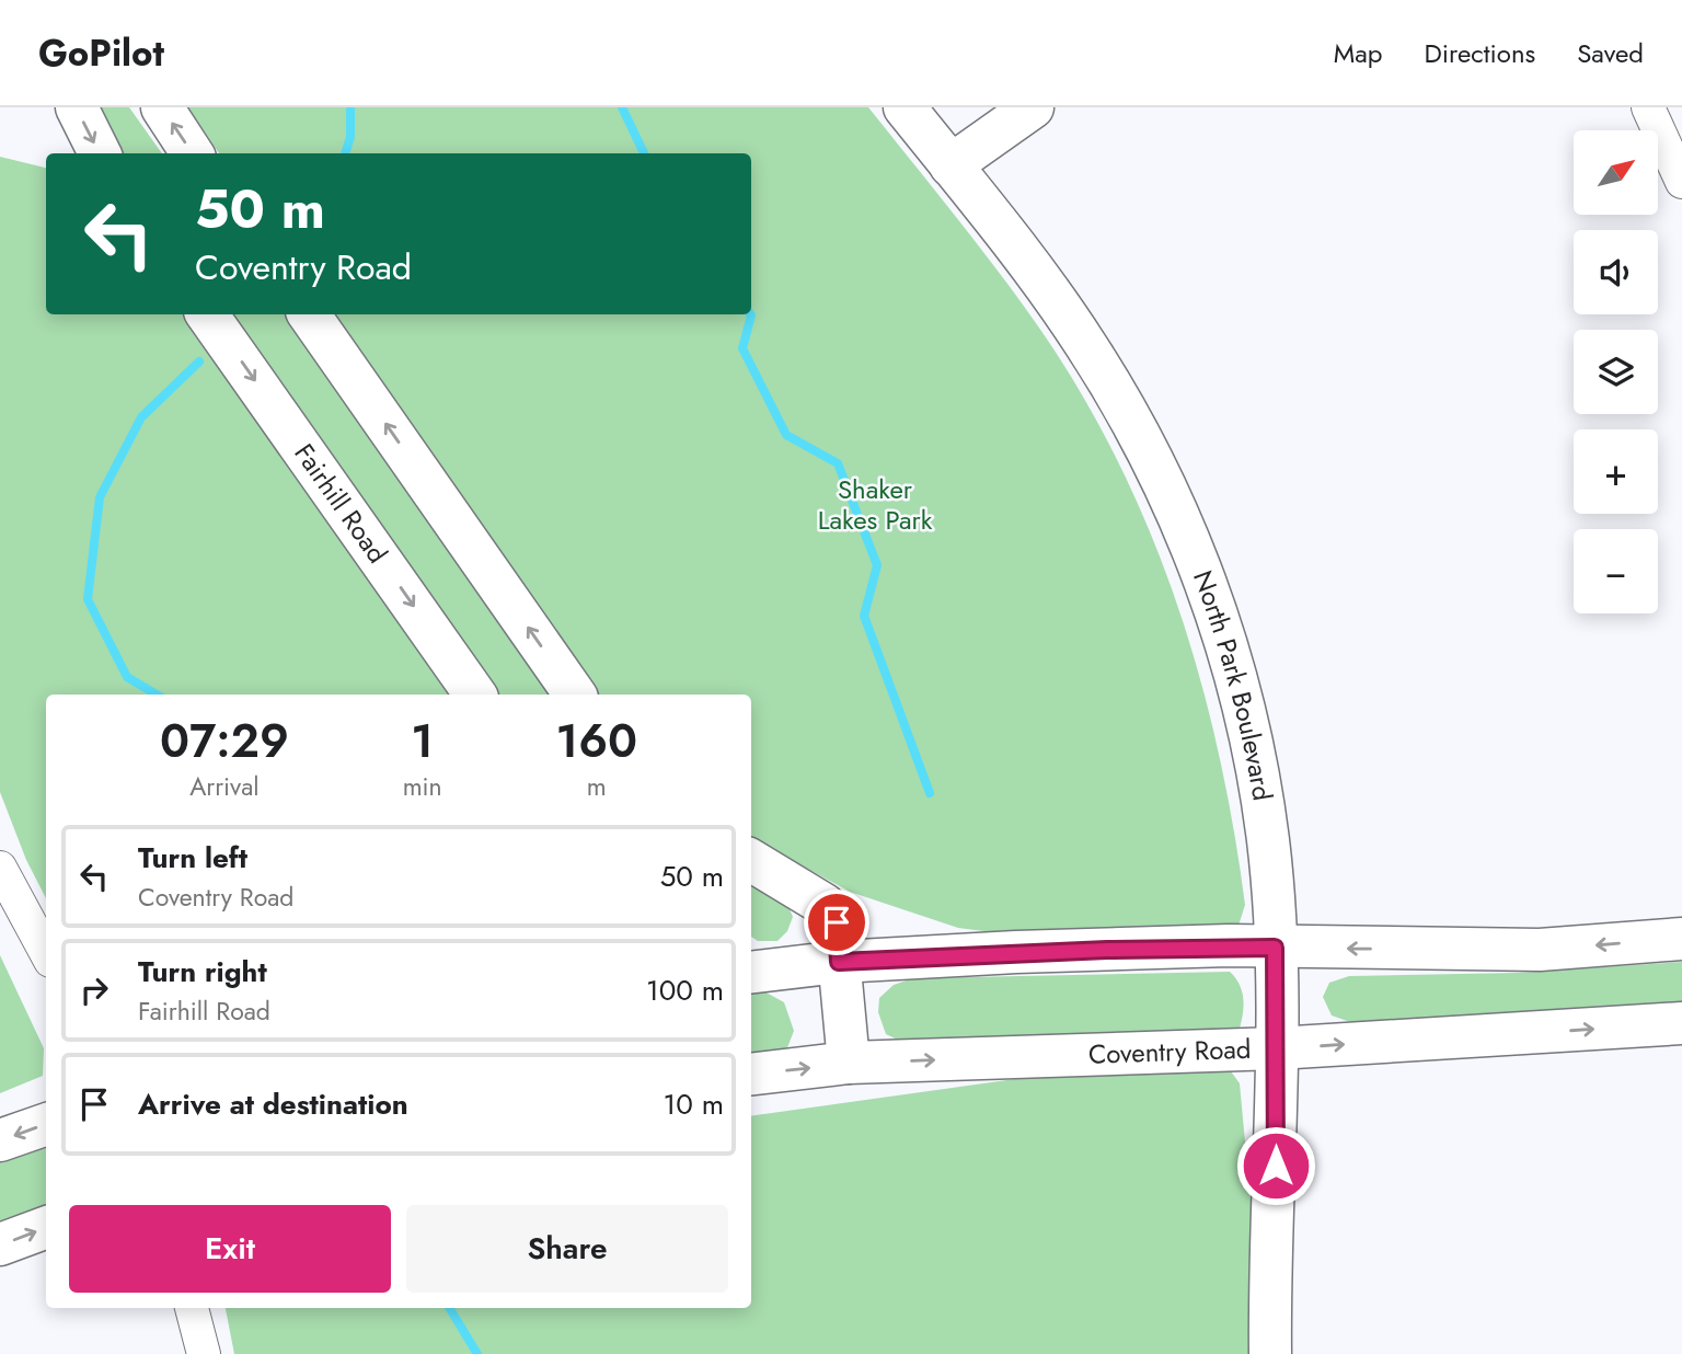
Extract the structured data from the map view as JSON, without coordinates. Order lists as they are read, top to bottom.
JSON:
{
  "streets": {
    "main road": ["Fairhill Road", "North Park Boulevard", "Coventry Road"]
  },
  "crossings": [
    ["North Park Boulevard", "Coventry Road"]
  ],
  "parks": ["Shaker Lakes Park"],
  "north": "top right",
  "page": {
    "header": "GoPilot",
    "nav": ["Map", "Directions", "Saved"],
    "map_buttons": ["+", "−"],
    "turn": ["50 m", "Coventry Road"],
    "eta": [
      "07:29",
      "Arrival",
      "1",
      "min",
      "160",
      "m"
    ],
    "list": [
      {
        "name": "Turn left",
        "note": "Coventry Road",
        "value": "50 m"
      },
      {
        "name": "Turn right",
        "note": "Fairhill Road",
        "value": "100 m"
      },
      {
        "name": "Arrive at destination",
        "value": "10 m"
      }
    ],
    "buttons": ["Exit", "Share"]
  }
}
